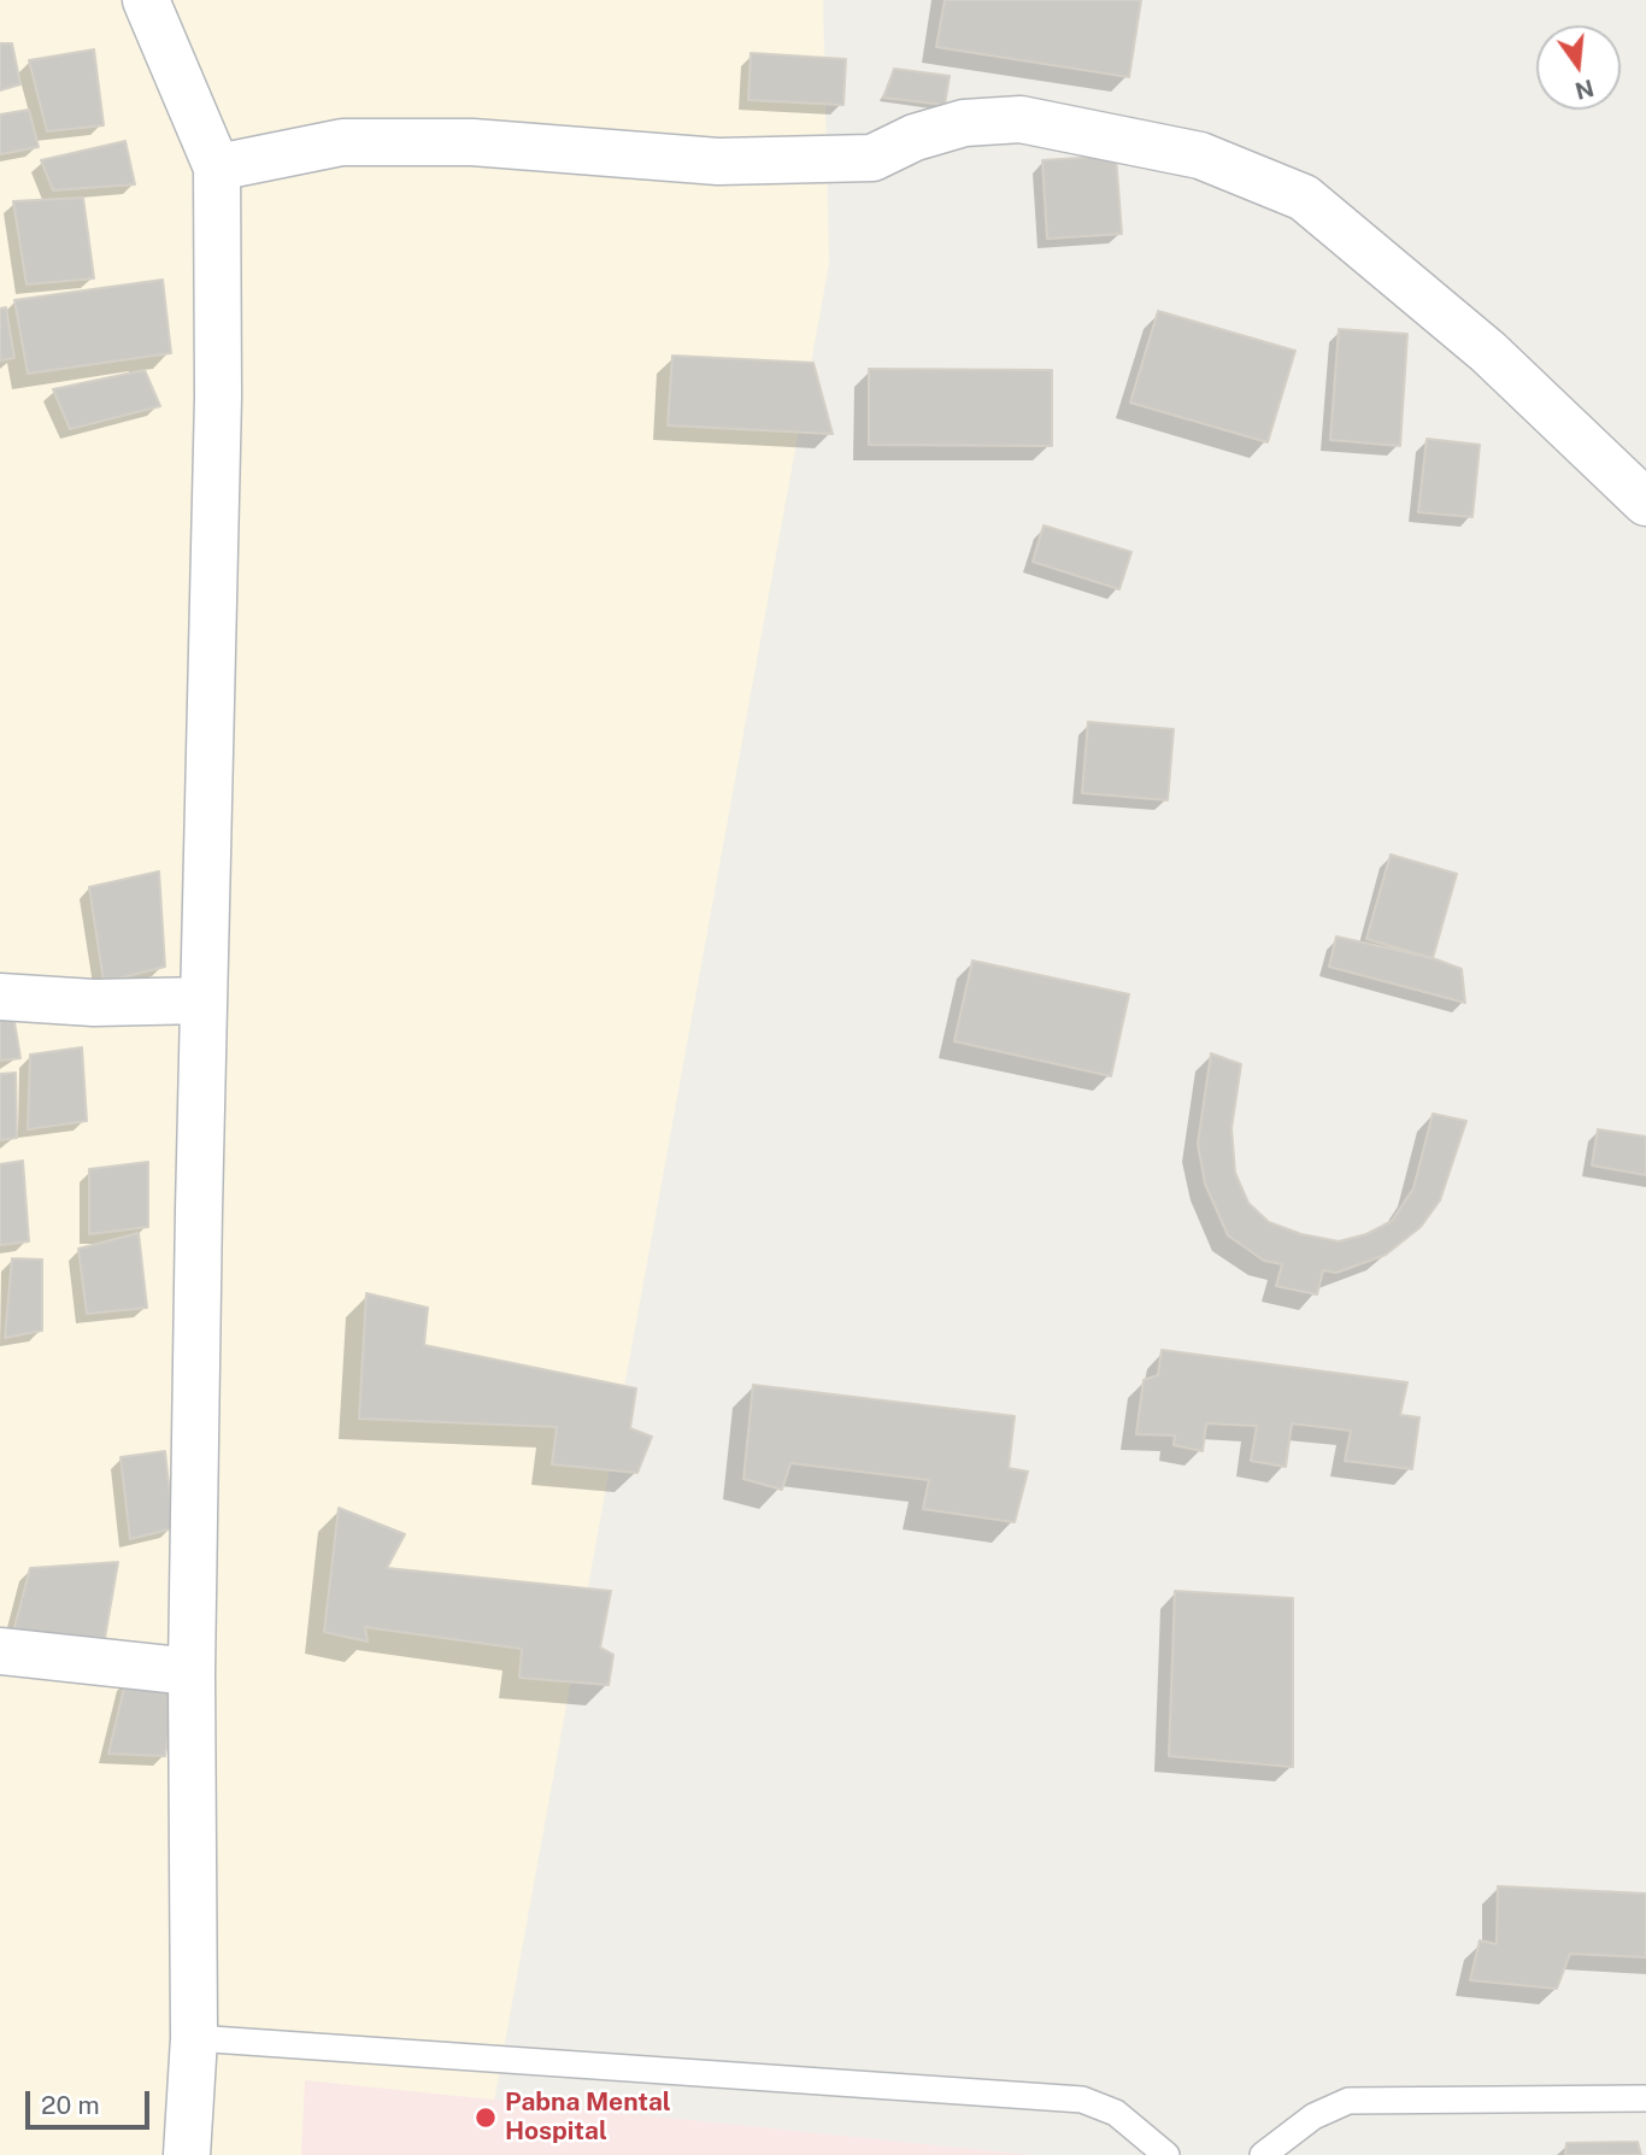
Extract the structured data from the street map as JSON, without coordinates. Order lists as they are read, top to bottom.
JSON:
{
  "places": ["Pabna Mental Hospital"],
  "scale_bar": "20 m",
  "north": "bottom"
}
